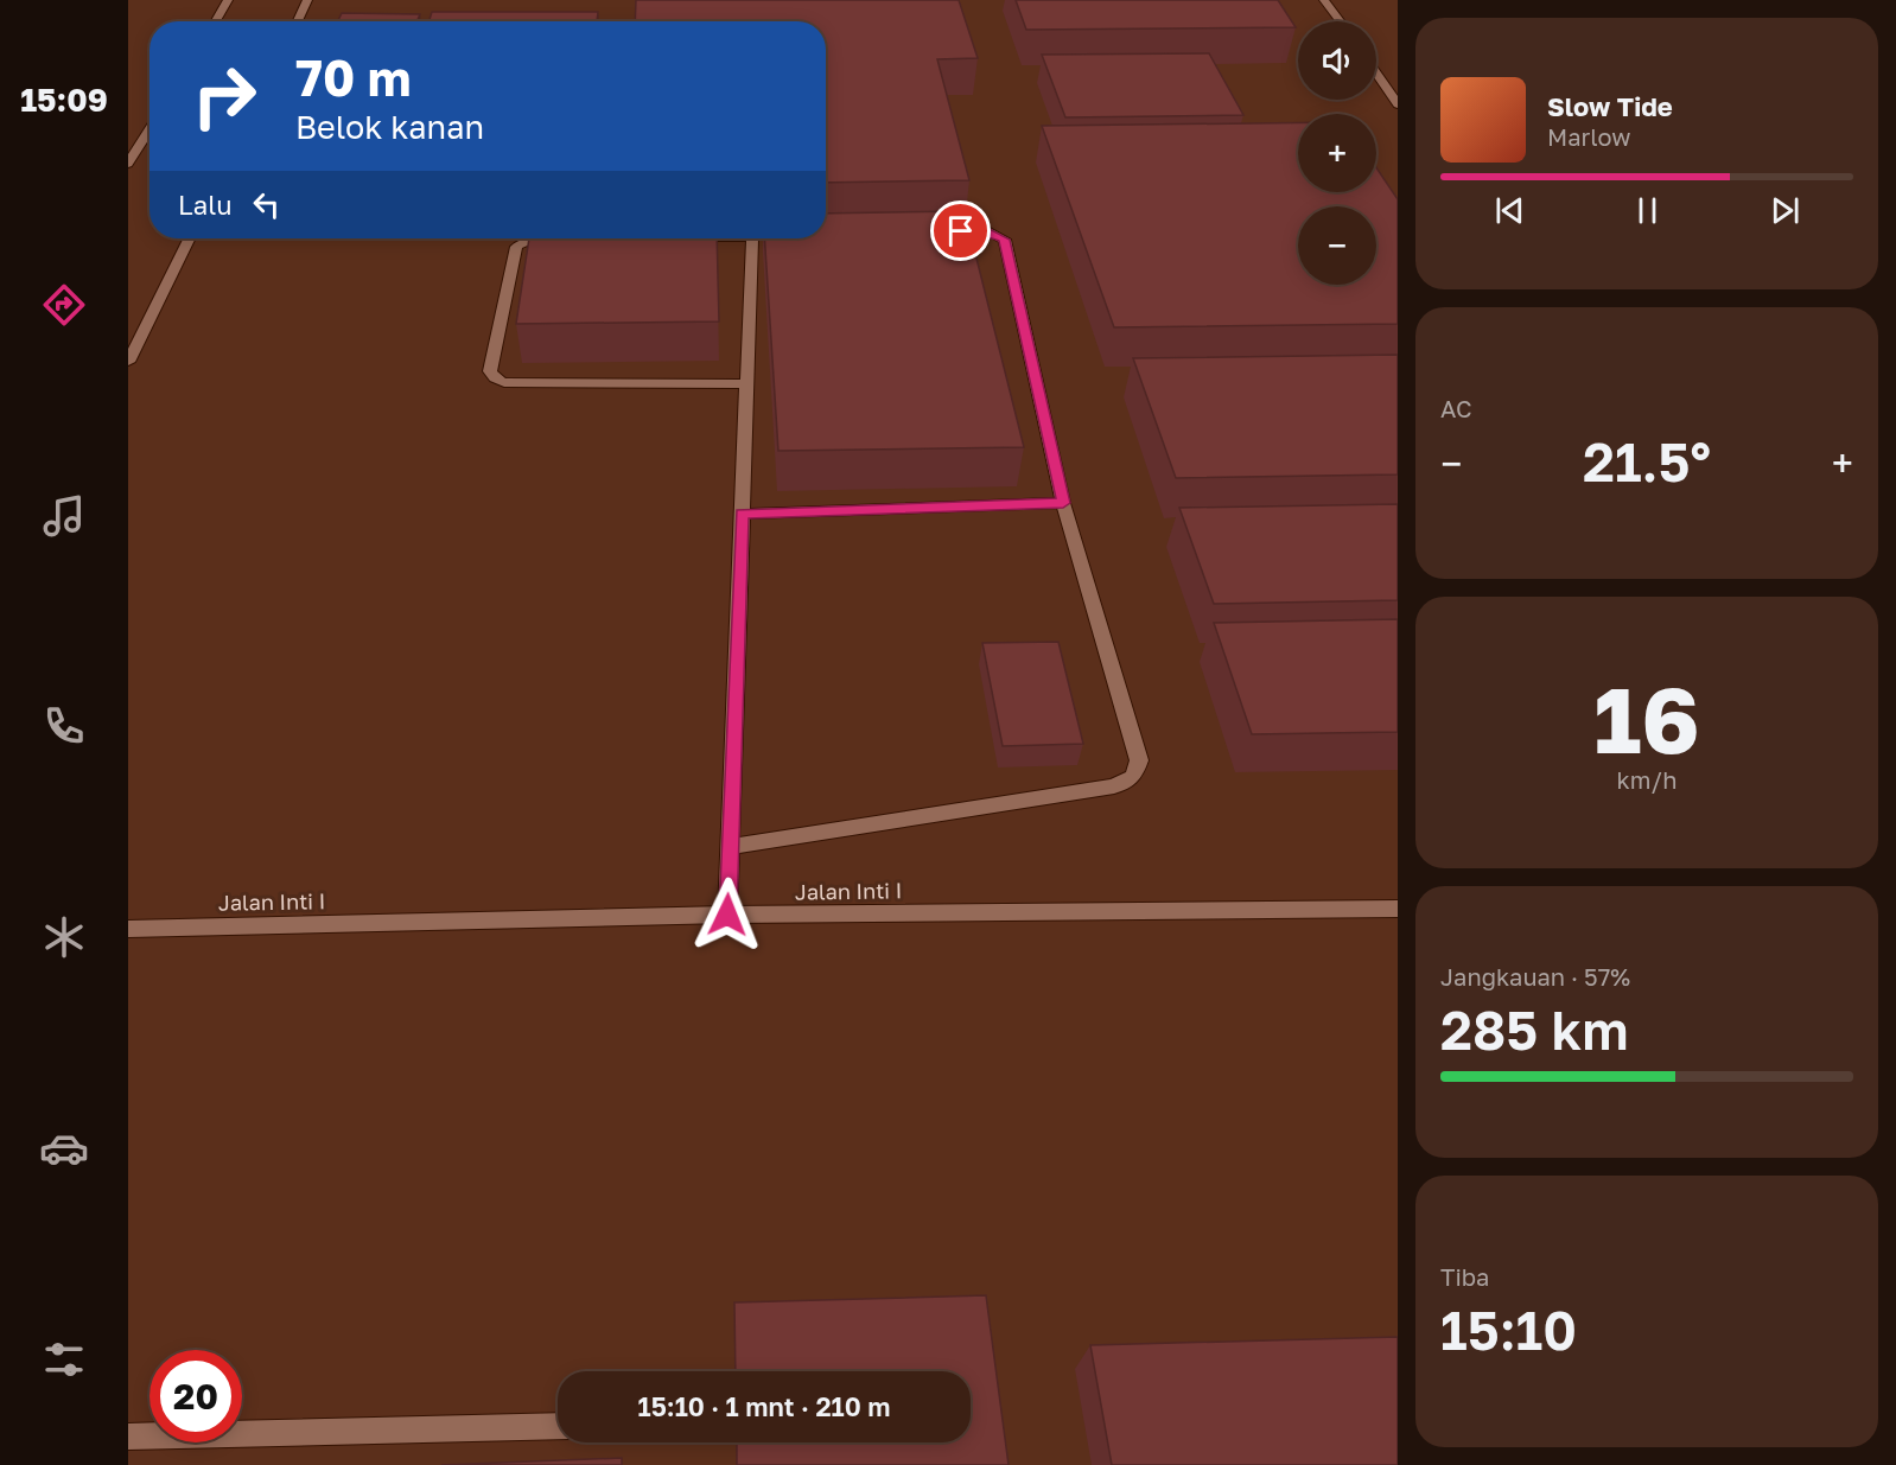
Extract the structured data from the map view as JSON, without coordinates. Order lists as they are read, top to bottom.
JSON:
{
  "streets": {
    "street": ["Jalan Inti I"]
  },
  "page": {
    "tabs": "15:09",
    "map_buttons": ["+", "−"],
    "turn": ["70 m", "Belok kanan"],
    "song": ["Slow Tide", "Marlow"],
    "then": "Lalu",
    "tile": [
      "AC",
      ["16", "km/h"],
      ["Jangkauan · 57%", "285 km"],
      ["Tiba", "15:10"]
    ],
    "heat": ["−", "21.5°", "+"],
    "limit": "20",
    "trip": "15:10 · 1 mnt · 210 m"
  }
}
